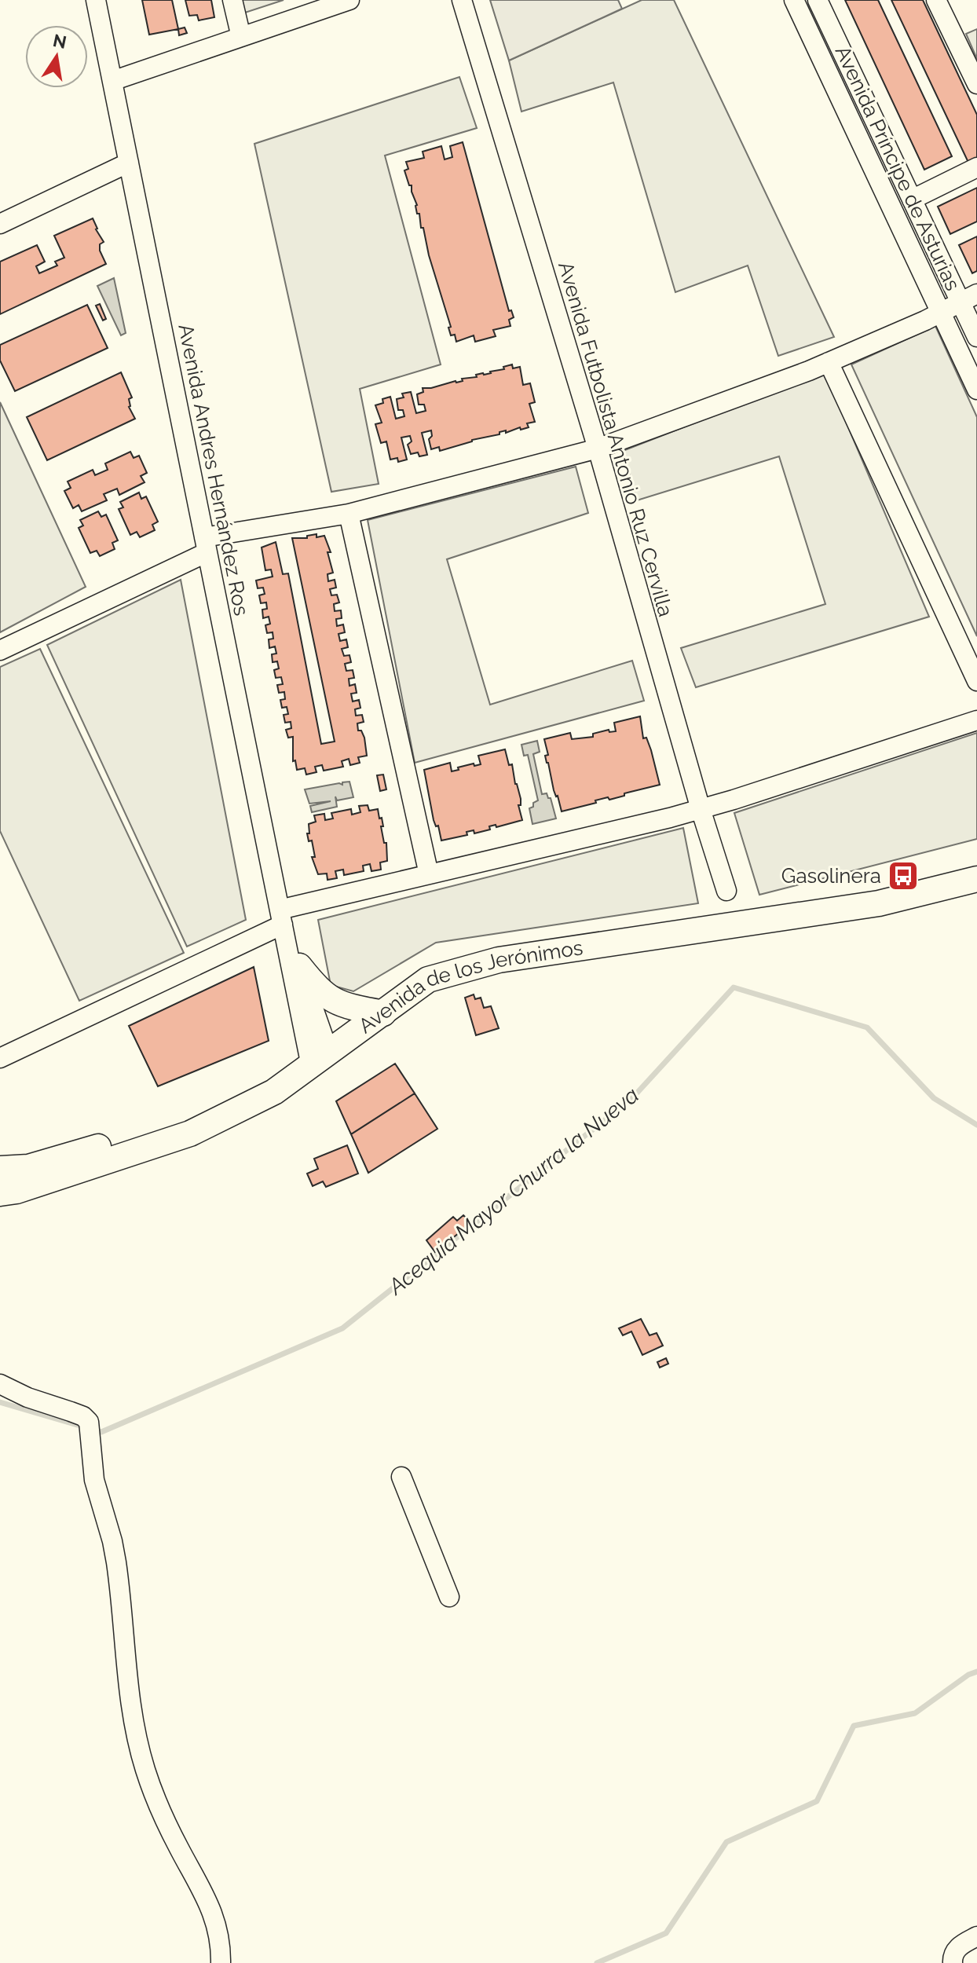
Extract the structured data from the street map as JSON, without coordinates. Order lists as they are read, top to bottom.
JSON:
{
  "streets": {
    "main road": ["Avenida de los Jerónimos"],
    "street": ["Avenida Príncipe de Asturias", "Avenida Futbolista Antonio Ruz Cervilla", "Avenida Andres Hernández Ros"]
  },
  "crossings": [
    ["Avenida Andres Hernández Ros", "Avenida de los Jerónimos"]
  ],
  "water": ["Acequia Mayor Churra la Nueva"],
  "places": {
    "bus stop": ["Gasolinera"]
  },
  "north": "top"
}
